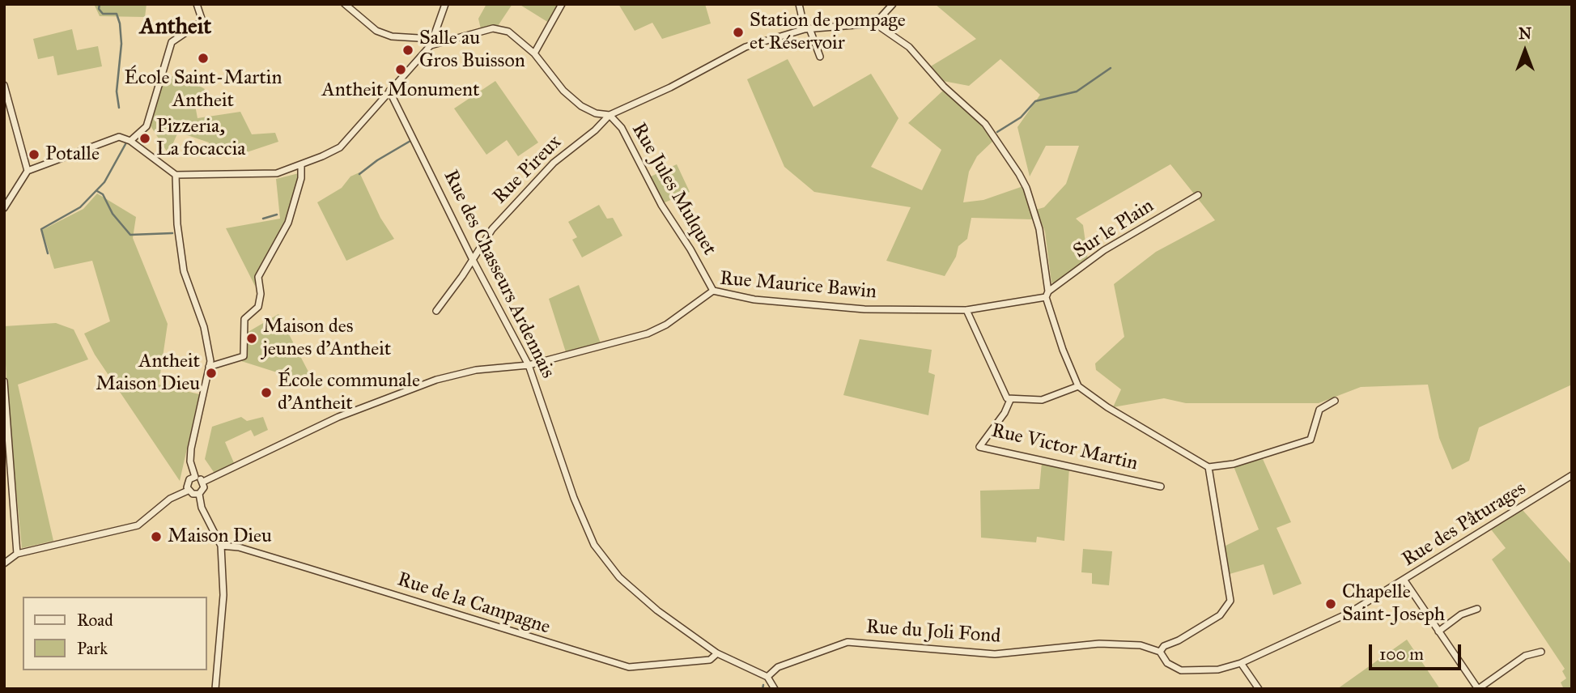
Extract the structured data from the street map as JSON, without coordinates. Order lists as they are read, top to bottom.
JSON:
{
  "streets": {
    "street": [
      "Rue Pireux",
      "Rue Jules Mulquet",
      "Sur le Plain",
      "Rue des Chasseurs Ardennais",
      "Rue Maurice Bawin",
      "Rue Victor Martin",
      "Rue des Pâturages",
      "Rue de la Campagne",
      "Rue du Joli Fond"
    ]
  },
  "crossings": [
    ["Rue Pireux", "Rue Jules Mulquet"],
    ["Rue Pireux", "Rue des Chasseurs Ardennais"],
    ["Rue Jules Mulquet", "Rue Maurice Bawin"],
    ["Sur le Plain", "Rue Maurice Bawin"],
    ["Rue des Chasseurs Ardennais", "Rue Maurice Bawin"],
    ["Rue des Chasseurs Ardennais", "Rue de la Campagne"],
    ["Rue Maurice Bawin", "Rue Victor Martin"],
    ["Rue des Pâturages", "Rue du Joli Fond"]
  ],
  "districts": ["Antheit"],
  "places": [
    "Station de pompage et Réservoir",
    "Salle au Gros Buisson",
    "École Saint-Martin Antheit",
    "Antheit Monument",
    "Pizzeria, La focaccia",
    "Potalle",
    "Maison des jeunes d'Antheit",
    "Antheit Maison Dieu",
    "École communale d'Antheit",
    "Maison Dieu",
    "Chapelle Saint-Joseph"
  ],
  "legend": ["Road", "Park"],
  "scale_bar": "100 m",
  "north": "top"
}
